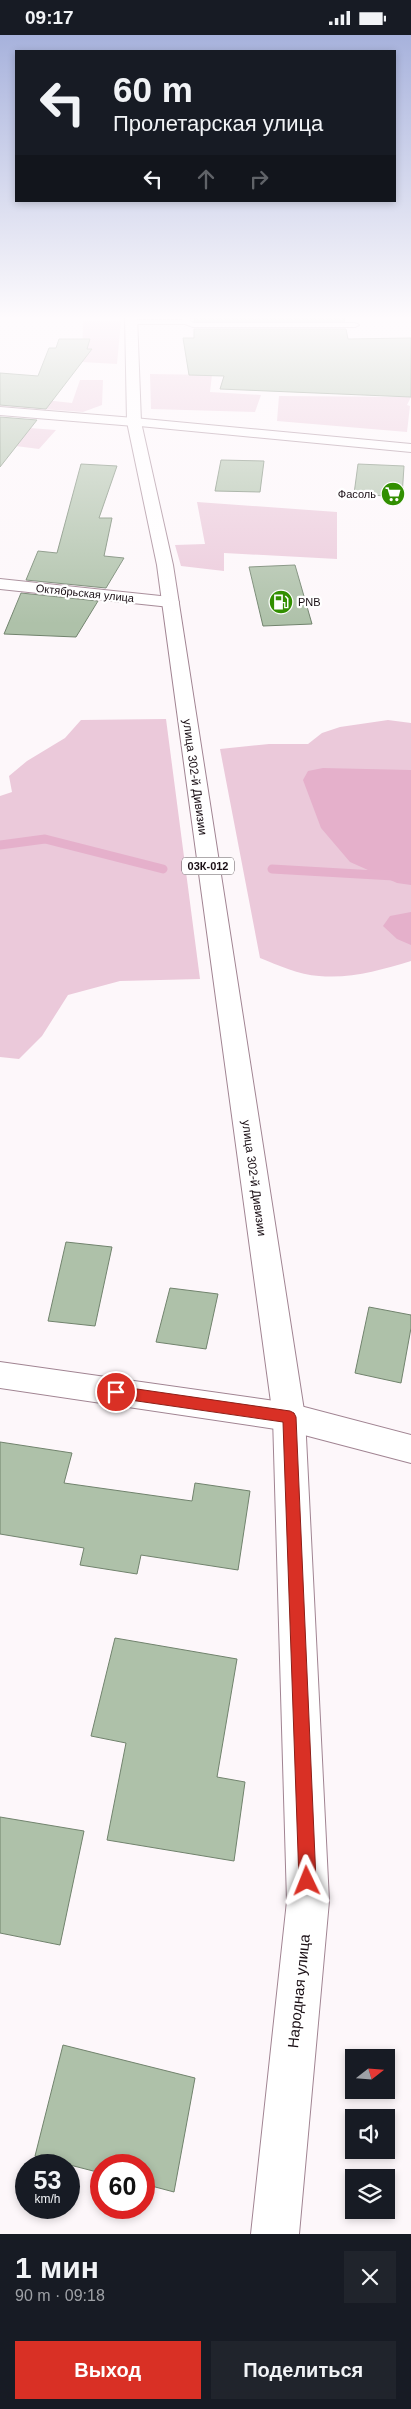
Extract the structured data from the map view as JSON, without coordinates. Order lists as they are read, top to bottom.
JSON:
{
  "streets": {
    "main road": [
      "Октябрьская улица",
      "улица 302-й Дивизии",
      "03К-012",
      "Народная улица"
    ]
  },
  "crossings": [
    ["Октябрьская улица", "улица 302-й Дивизии"],
    ["улица 302-й Дивизии", "Народная улица"]
  ],
  "places": {
    "supermarket": ["Фасоль"],
    "fuel station": ["PNB"]
  },
  "north": "right",
  "page": {
    "status": "09:17",
    "turn": ["60 m", "Пролетарская улица"],
    "speed": "53 km/h",
    "limit": "60",
    "heading": ["1 мин", "90 m · 09:18"],
    "buttons": ["Выход", "Поделиться"]
  }
}
